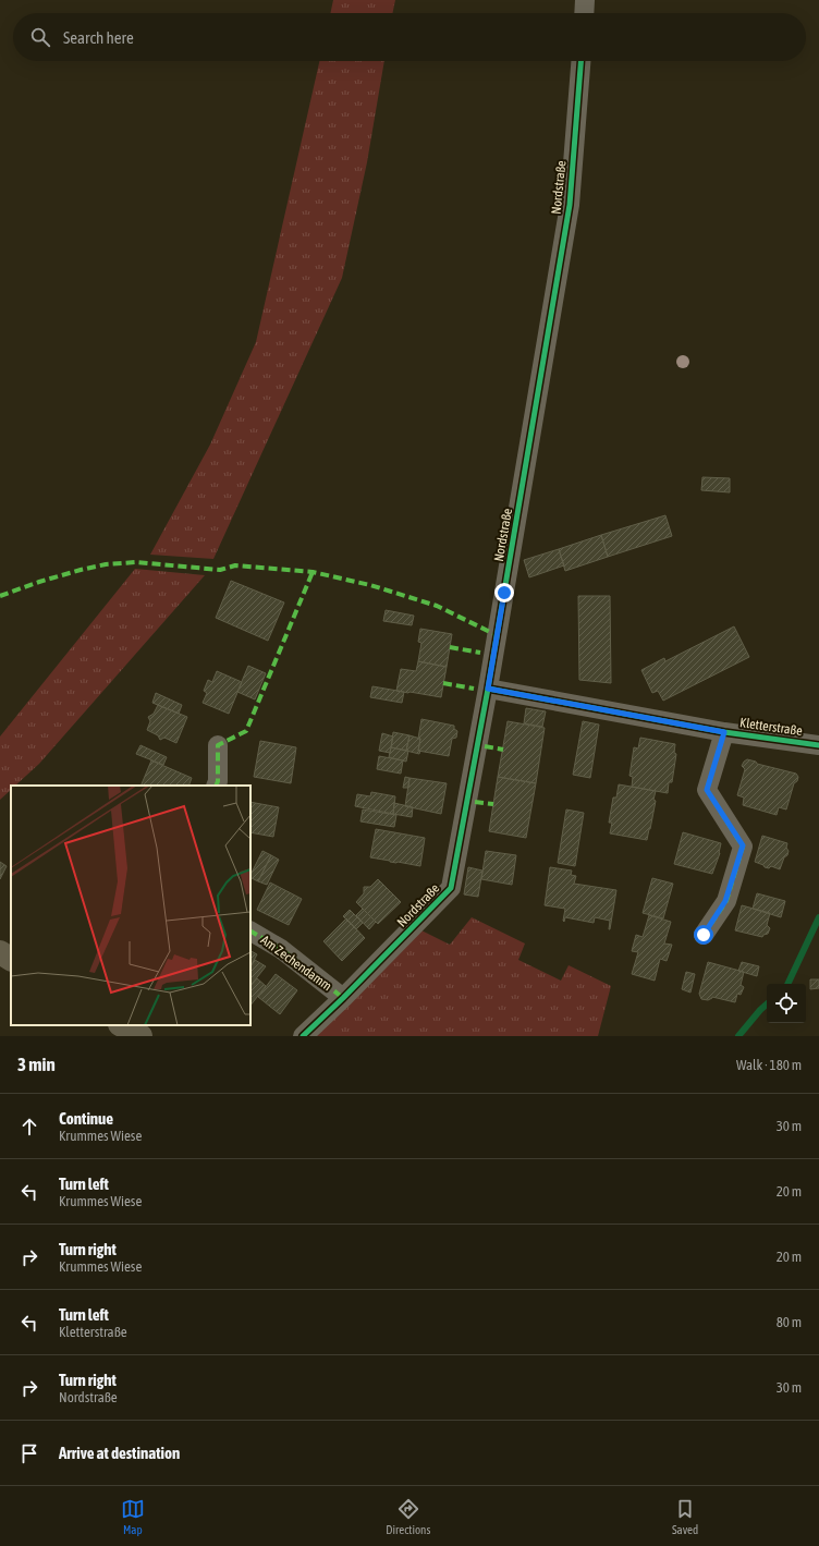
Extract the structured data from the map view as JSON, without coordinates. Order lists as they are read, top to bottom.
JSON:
{
  "streets": {
    "street": ["Nordstraße", "Kletterstraße", "Am Zechendamm"]
  },
  "crossings": [
    ["Nordstraße", "Kletterstraße"],
    ["Nordstraße", "Am Zechendamm"]
  ],
  "page": {
    "search": "Search here",
    "heading": ["3 min", "Walk · 180 m"],
    "list": [
      ["Continue", "Krummes Wiese", "30 m"],
      ["Turn left", "Krummes Wiese", "20 m"],
      ["Turn right", "Krummes Wiese", "20 m"],
      ["Turn left", "Kletterstraße", "80 m"],
      ["Turn right", "Nordstraße", "30 m"],
      "Arrive at destination"
    ],
    "nav": ["Map", "Directions", "Saved"]
  }
}
